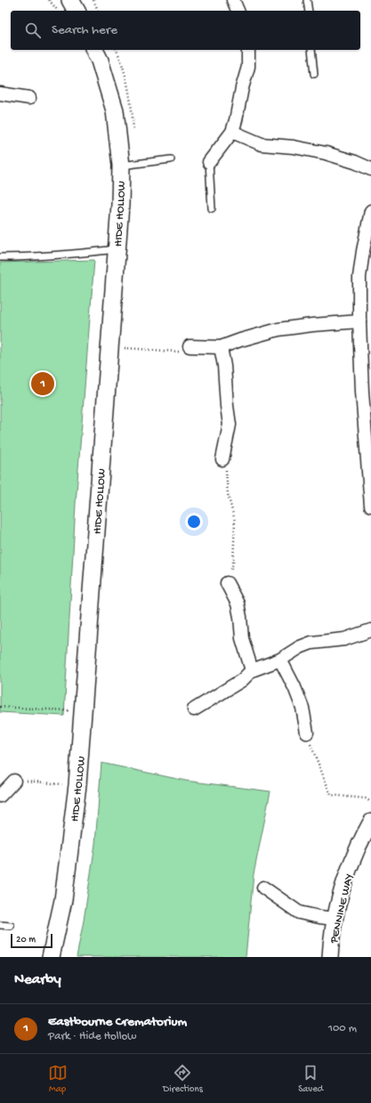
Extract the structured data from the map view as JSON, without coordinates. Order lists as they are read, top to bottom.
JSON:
{
  "streets": {
    "main road": ["HIDE HOLLOW"],
    "street": ["PENNINE WAY"]
  },
  "scale_bar": "20 m",
  "page": {
    "search": "Search here",
    "pins": "1",
    "scale": "20 m",
    "heading": "Nearby",
    "list": [
      {
        "mark": "1",
        "name": "Eastbourne Crematorium",
        "note": "Park · Hide Hollow",
        "value": "100 m"
      }
    ],
    "nav": ["Map", "Directions", "Saved"]
  }
}
